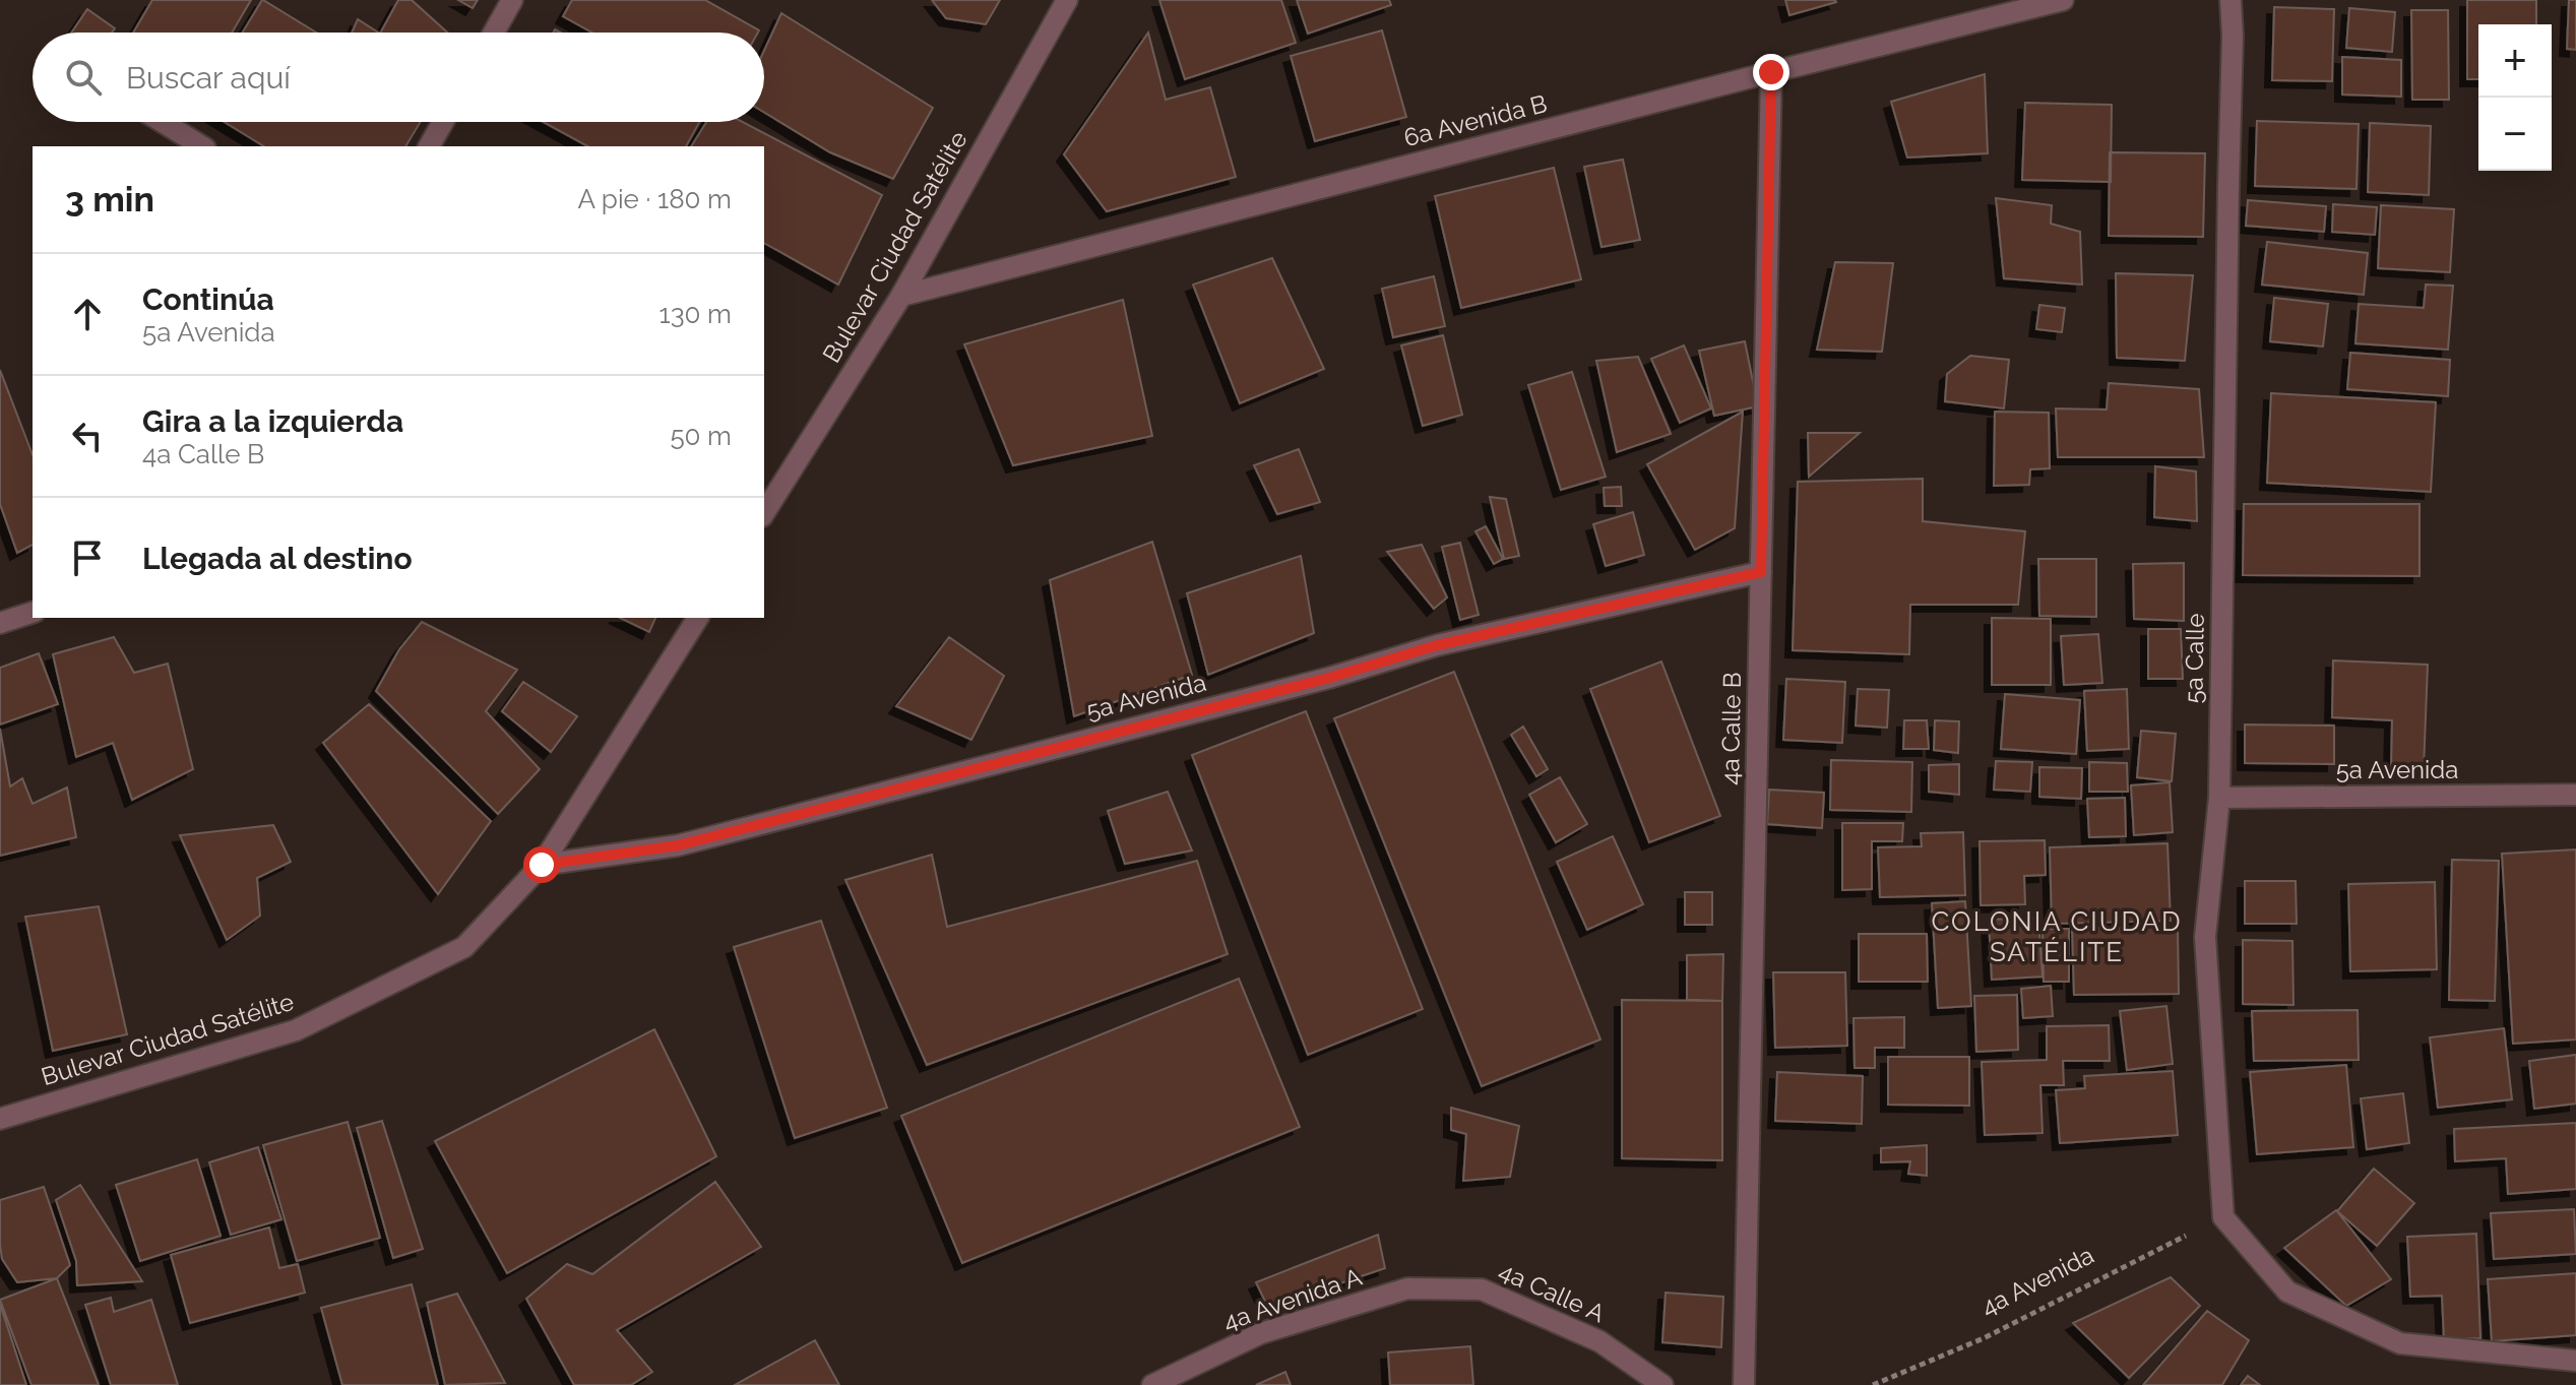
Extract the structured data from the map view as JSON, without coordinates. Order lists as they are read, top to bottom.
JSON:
{
  "streets": {
    "street": [
      "6a Avenida B",
      "Bulevar Ciudad Satélite",
      "5a Calle",
      "5a Avenida",
      "4a Calle B",
      "4a Calle A",
      "4a Avenida A"
    ],
    "path": ["4a Avenida"]
  },
  "crossings": [
    ["6a Avenida B", "Bulevar Ciudad Satélite"],
    ["6a Avenida B", "4a Calle B"],
    ["Bulevar Ciudad Satélite", "5a Avenida"],
    ["5a Calle", "5a Avenida"],
    ["5a Calle", "4a Avenida"],
    ["5a Avenida", "4a Calle B"],
    ["4a Calle A", "4a Avenida A"]
  ],
  "districts": ["COLONIA CIUDAD SATÉLITE"],
  "page": {
    "map_buttons": ["+", "−"],
    "search": "Buscar aquí",
    "heading": ["3 min", "A pie · 180 m"],
    "list": [
      ["Continúa", "5a Avenida", "130 m"],
      ["Gira a la izquierda", "4a Calle B", "50 m"],
      "Llegada al destino"
    ]
  }
}
